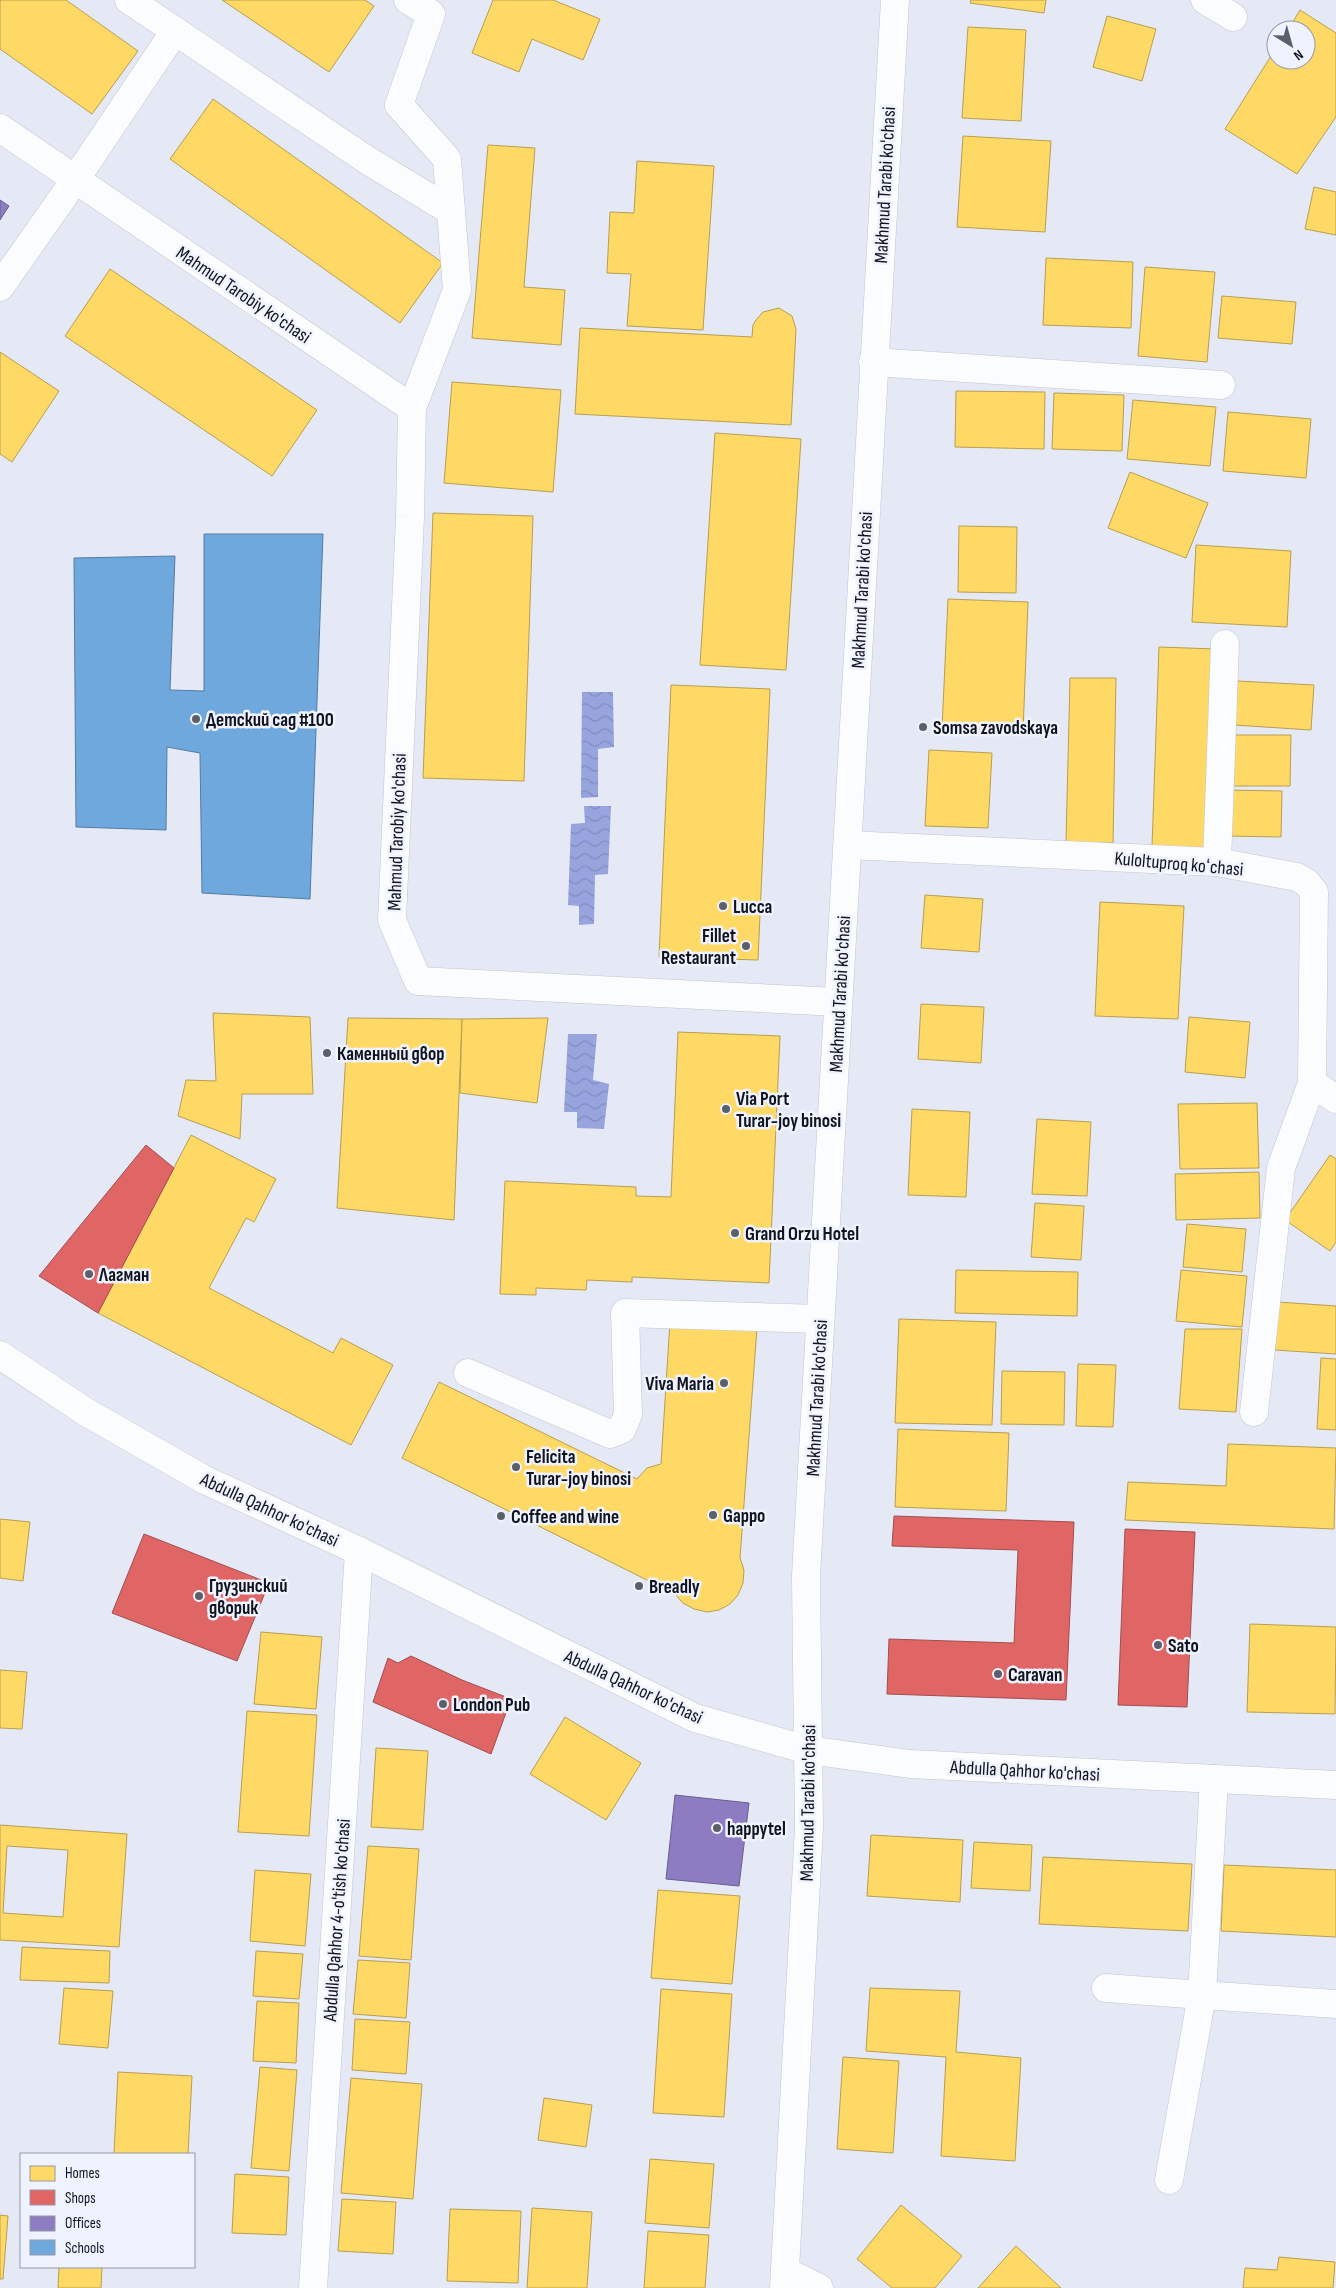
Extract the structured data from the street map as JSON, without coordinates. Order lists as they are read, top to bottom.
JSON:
{
  "streets": {
    "street": [
      "Makhmud Tarabi ko'chasi",
      "Mahmud Tarobiy ko'chasi",
      "Kuloltuproq koʻchasi",
      "Abdulla Qahhor ko'chasi",
      "Abdulla Qahhor 4-o'tish ko'chasi"
    ]
  },
  "crossings": [
    ["Makhmud Tarabi ko'chasi", "Mahmud Tarobiy ko'chasi"],
    ["Makhmud Tarabi ko'chasi", "Kuloltuproq koʻchasi"],
    ["Makhmud Tarabi ko'chasi", "Abdulla Qahhor ko'chasi"],
    ["Abdulla Qahhor ko'chasi", "Abdulla Qahhor 4-o'tish ko'chasi"]
  ],
  "places": [
    "Детский сад #100",
    "Somsa zavodskaya",
    "Lucca",
    "Fillet Restaurant",
    "Каменный двор",
    "Via Port Turar-joy binosi",
    "Grand Orzu Hotel",
    "Лагман",
    "Viva Maria",
    "Felicita Turar-joy binosi",
    "Gappo",
    "Coffee and wine",
    "Breadly",
    "Грузинский дворик",
    "Sato",
    "Caravan",
    "London Pub",
    "happytel"
  ],
  "legend": [
    "Homes",
    "Shops",
    "Offices",
    "Schools"
  ],
  "north": "bottom right"
}
